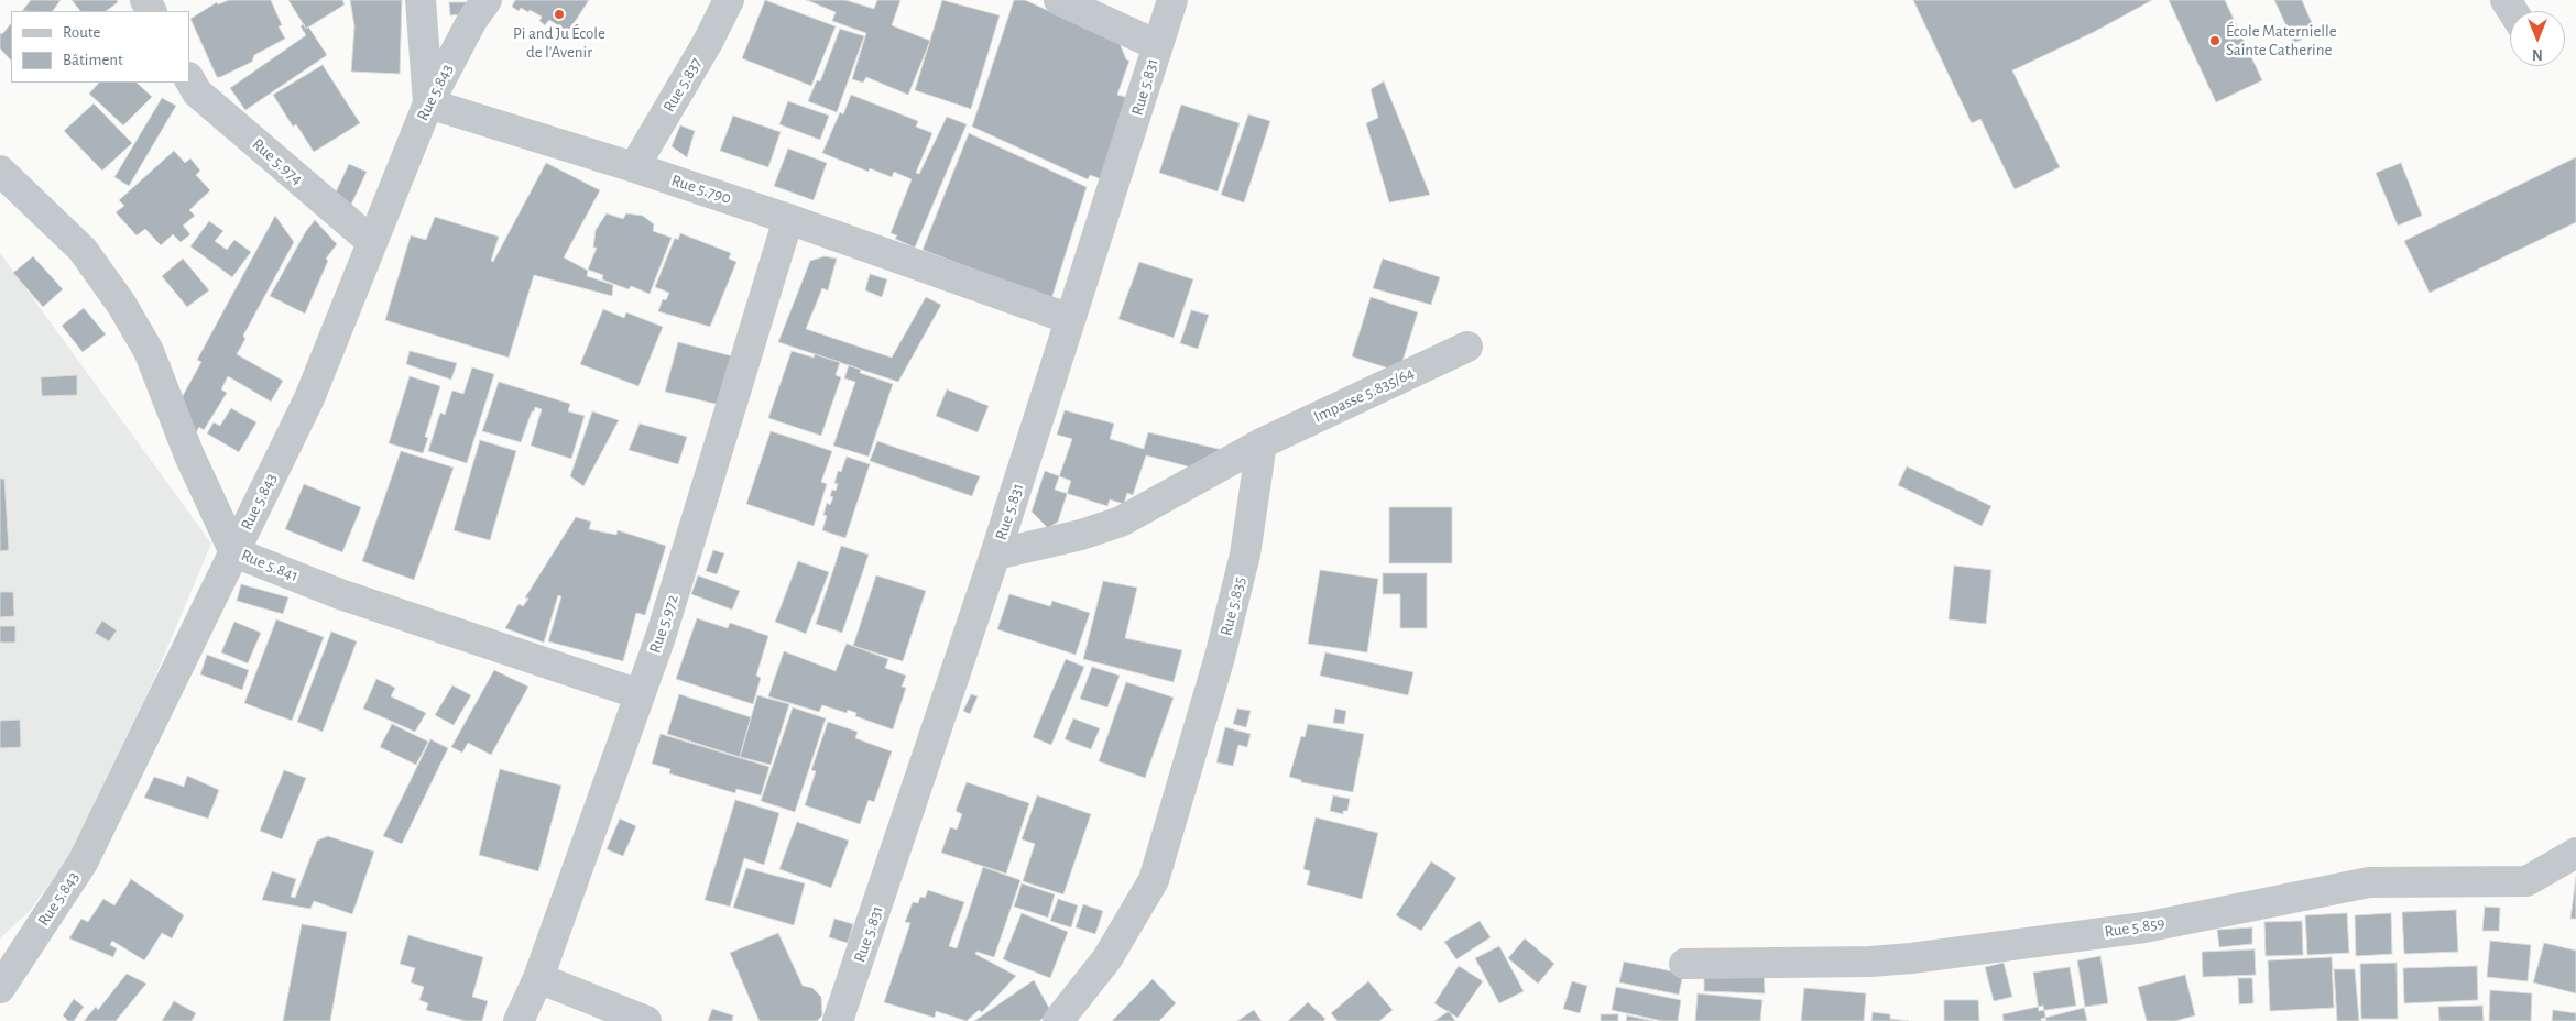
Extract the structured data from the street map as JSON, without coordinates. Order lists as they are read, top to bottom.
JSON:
{
  "streets": {
    "street": [
      "Rue 5.837",
      "Rue 5.831",
      "Rue 5.843",
      "Rue 5.974",
      "Rue 5.790",
      "Impasse 5.835/64",
      "Rue 5.841",
      "Rue 5.835",
      "Rue 5.972",
      "Rue 5.859"
    ]
  },
  "crossings": [
    ["Rue 5.837", "Rue 5.790"],
    ["Rue 5.831", "Rue 5.790"],
    ["Rue 5.843", "Rue 5.974"],
    ["Rue 5.843", "Rue 5.790"],
    ["Rue 5.843", "Rue 5.841"],
    ["Rue 5.790", "Rue 5.972"],
    ["Impasse 5.835/64", "Rue 5.835"],
    ["Rue 5.841", "Rue 5.972"]
  ],
  "places": ["Pi and Ju École de l'Avenir", "École Maternielle Sainte Catherine"],
  "legend": ["Route", "Bâtiment"],
  "north": "bottom"
}
